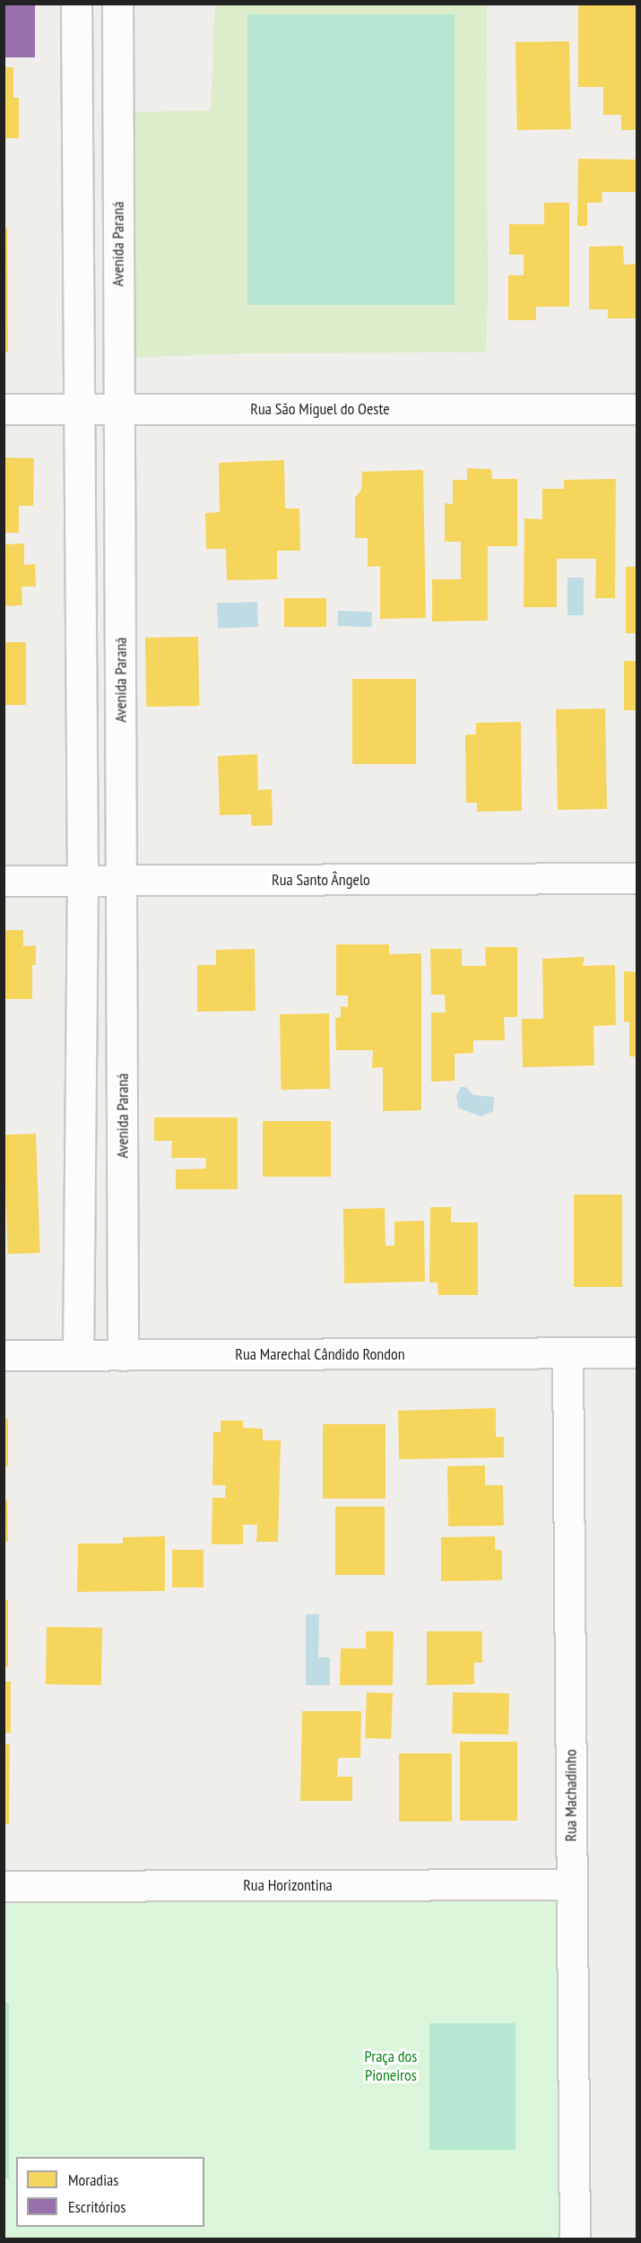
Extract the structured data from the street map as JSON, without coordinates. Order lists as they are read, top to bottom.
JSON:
{
  "streets": {
    "street": [
      "Avenida Paraná",
      "Rua São Miguel do Oeste",
      "Rua Santo Ângelo",
      "Rua Marechal Cândido Rondon",
      "Rua Machadinho",
      "Rua Horizontina"
    ]
  },
  "crossings": [
    ["Avenida Paraná", "Rua São Miguel do Oeste"],
    ["Avenida Paraná", "Rua Santo Ângelo"],
    ["Avenida Paraná", "Rua Marechal Cândido Rondon"],
    ["Rua Marechal Cândido Rondon", "Rua Machadinho"],
    ["Rua Machadinho", "Rua Horizontina"]
  ],
  "parks": ["Praça dos Pioneiros"],
  "legend": ["Moradias", "Escritórios"]
}
